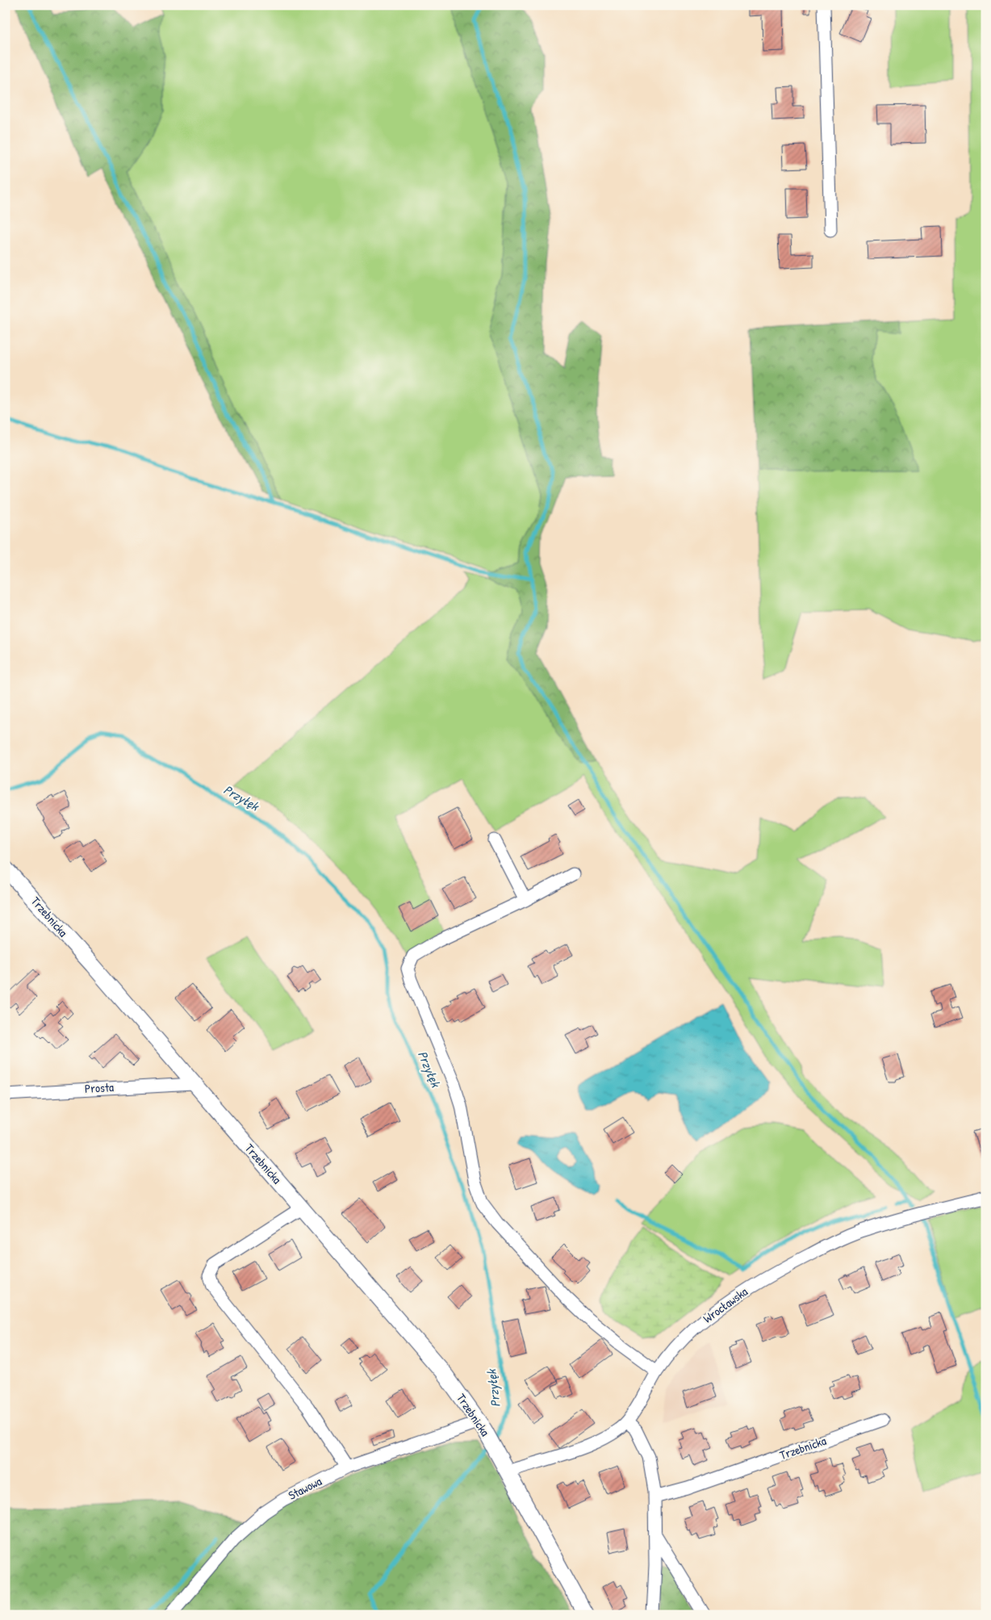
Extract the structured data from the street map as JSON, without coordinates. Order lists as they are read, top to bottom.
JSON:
{
  "streets": {
    "street": [
      "Trzebnicka",
      "Prosta",
      "Wrocławska",
      "Stawowa"
    ]
  },
  "crossings": [
    ["Trzebnicka", "Prosta"],
    ["Trzebnicka", "Wrocławska"],
    ["Trzebnicka", "Stawowa"]
  ],
  "water": ["Przyłęk"]
}
